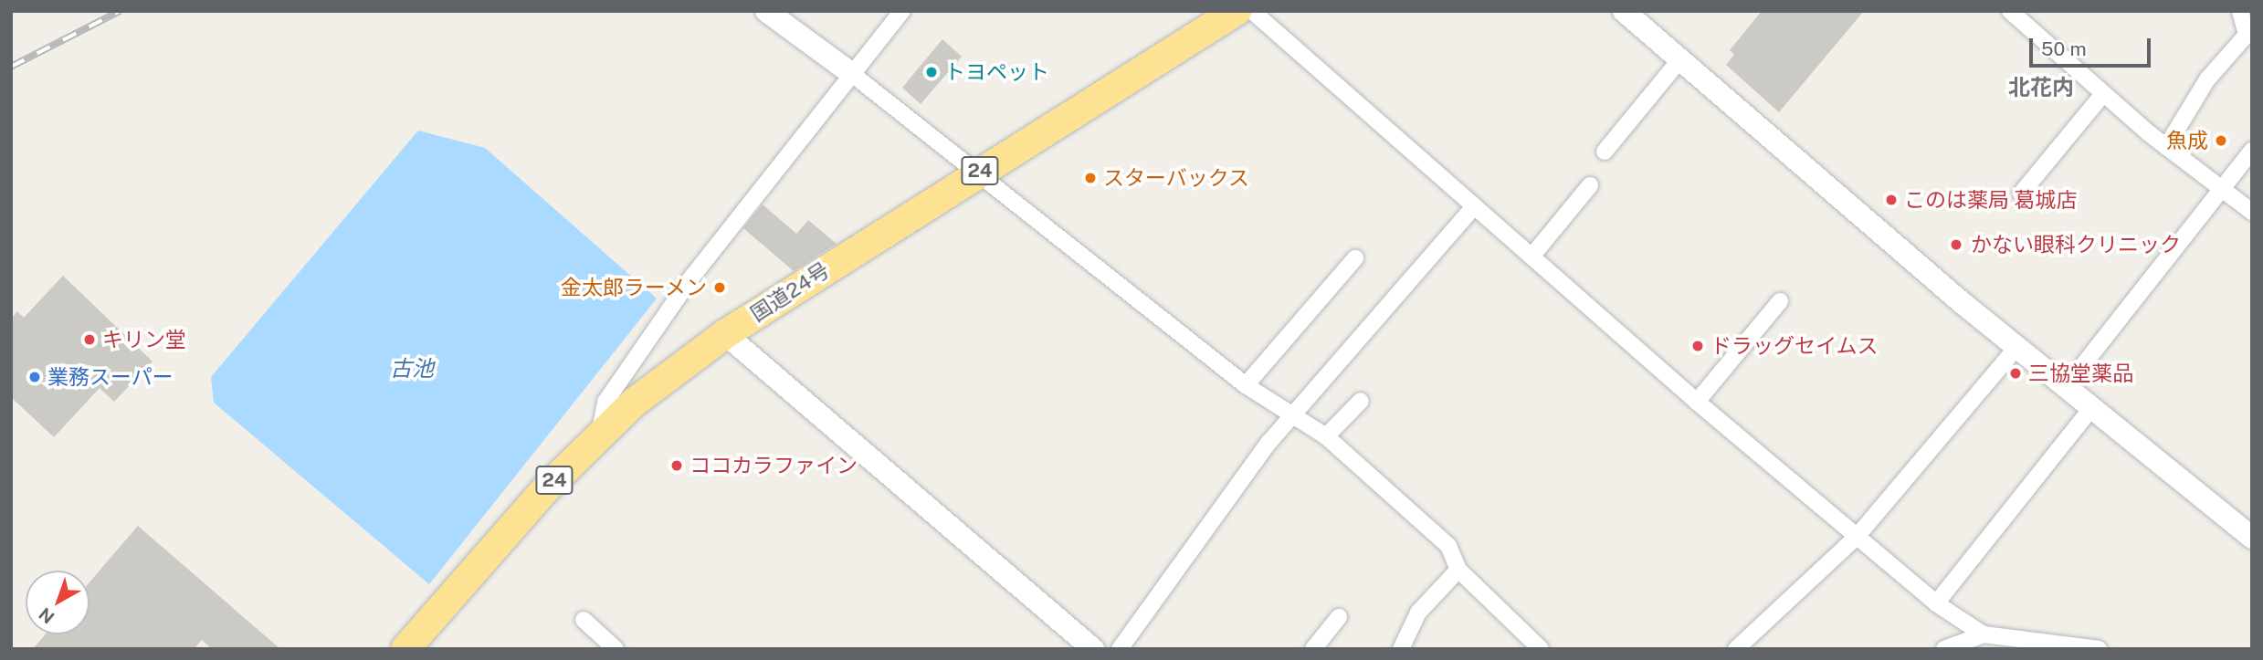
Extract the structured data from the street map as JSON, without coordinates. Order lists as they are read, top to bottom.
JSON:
{
  "streets": {
    "highway": ["24", "国道24号"]
  },
  "districts": ["北花内"],
  "water": ["古池"],
  "places": [
    "トヨペット",
    "魚成",
    "スターバックス",
    "このは薬局 葛城店",
    "かない眼科クリニック",
    "金太郎ラーメン",
    "キリン堂",
    "ドラッグセイムス",
    "三協堂薬品",
    "業務スーパー",
    "ココカラファイン"
  ],
  "scale_bar": "50 m",
  "north": "bottom left"
}
